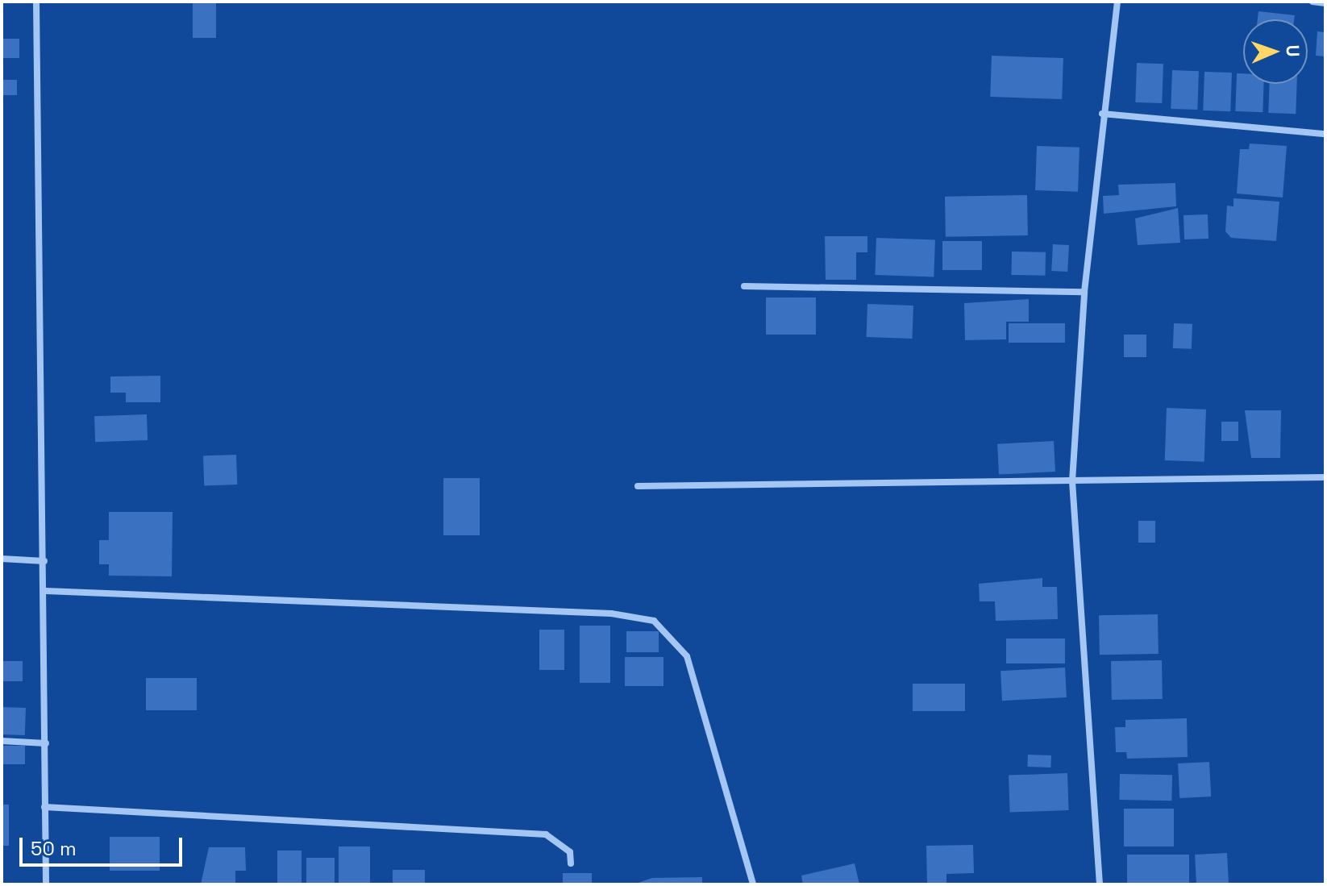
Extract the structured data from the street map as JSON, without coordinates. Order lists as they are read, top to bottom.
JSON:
{
  "scale_bar": "50 m",
  "north": "right"
}
